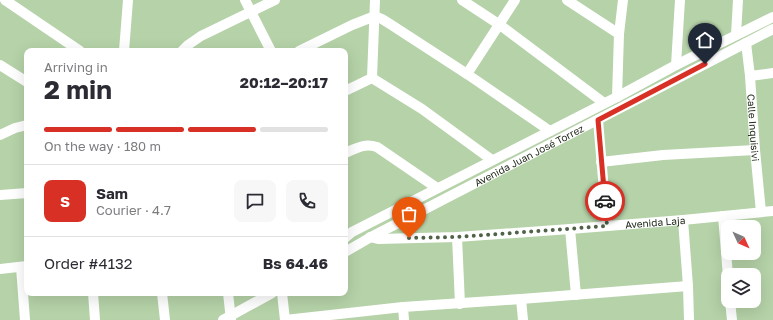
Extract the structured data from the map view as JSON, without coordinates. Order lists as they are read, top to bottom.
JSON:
{
  "streets": {
    "street": ["Calle Inquisivi", "Avenida Juan José Torrez", "Avenida Laja"]
  },
  "crossings": [
    ["Calle Inquisivi", "Avenida Juan José Torrez"],
    ["Calle Inquisivi", "Avenida Laja"],
    ["Avenida Juan José Torrez", "Avenida Laja"]
  ],
  "north": "bottom right",
  "page": {
    "heading": ["2 min", "Arriving in", "20:12–20:17"],
    "panel": [
      "Sam",
      "Courier · 4.7",
      "Order #4132",
      "Bs 64.46"
    ],
    "bar": "On the way · 180 m",
    "round": "S"
  }
}
